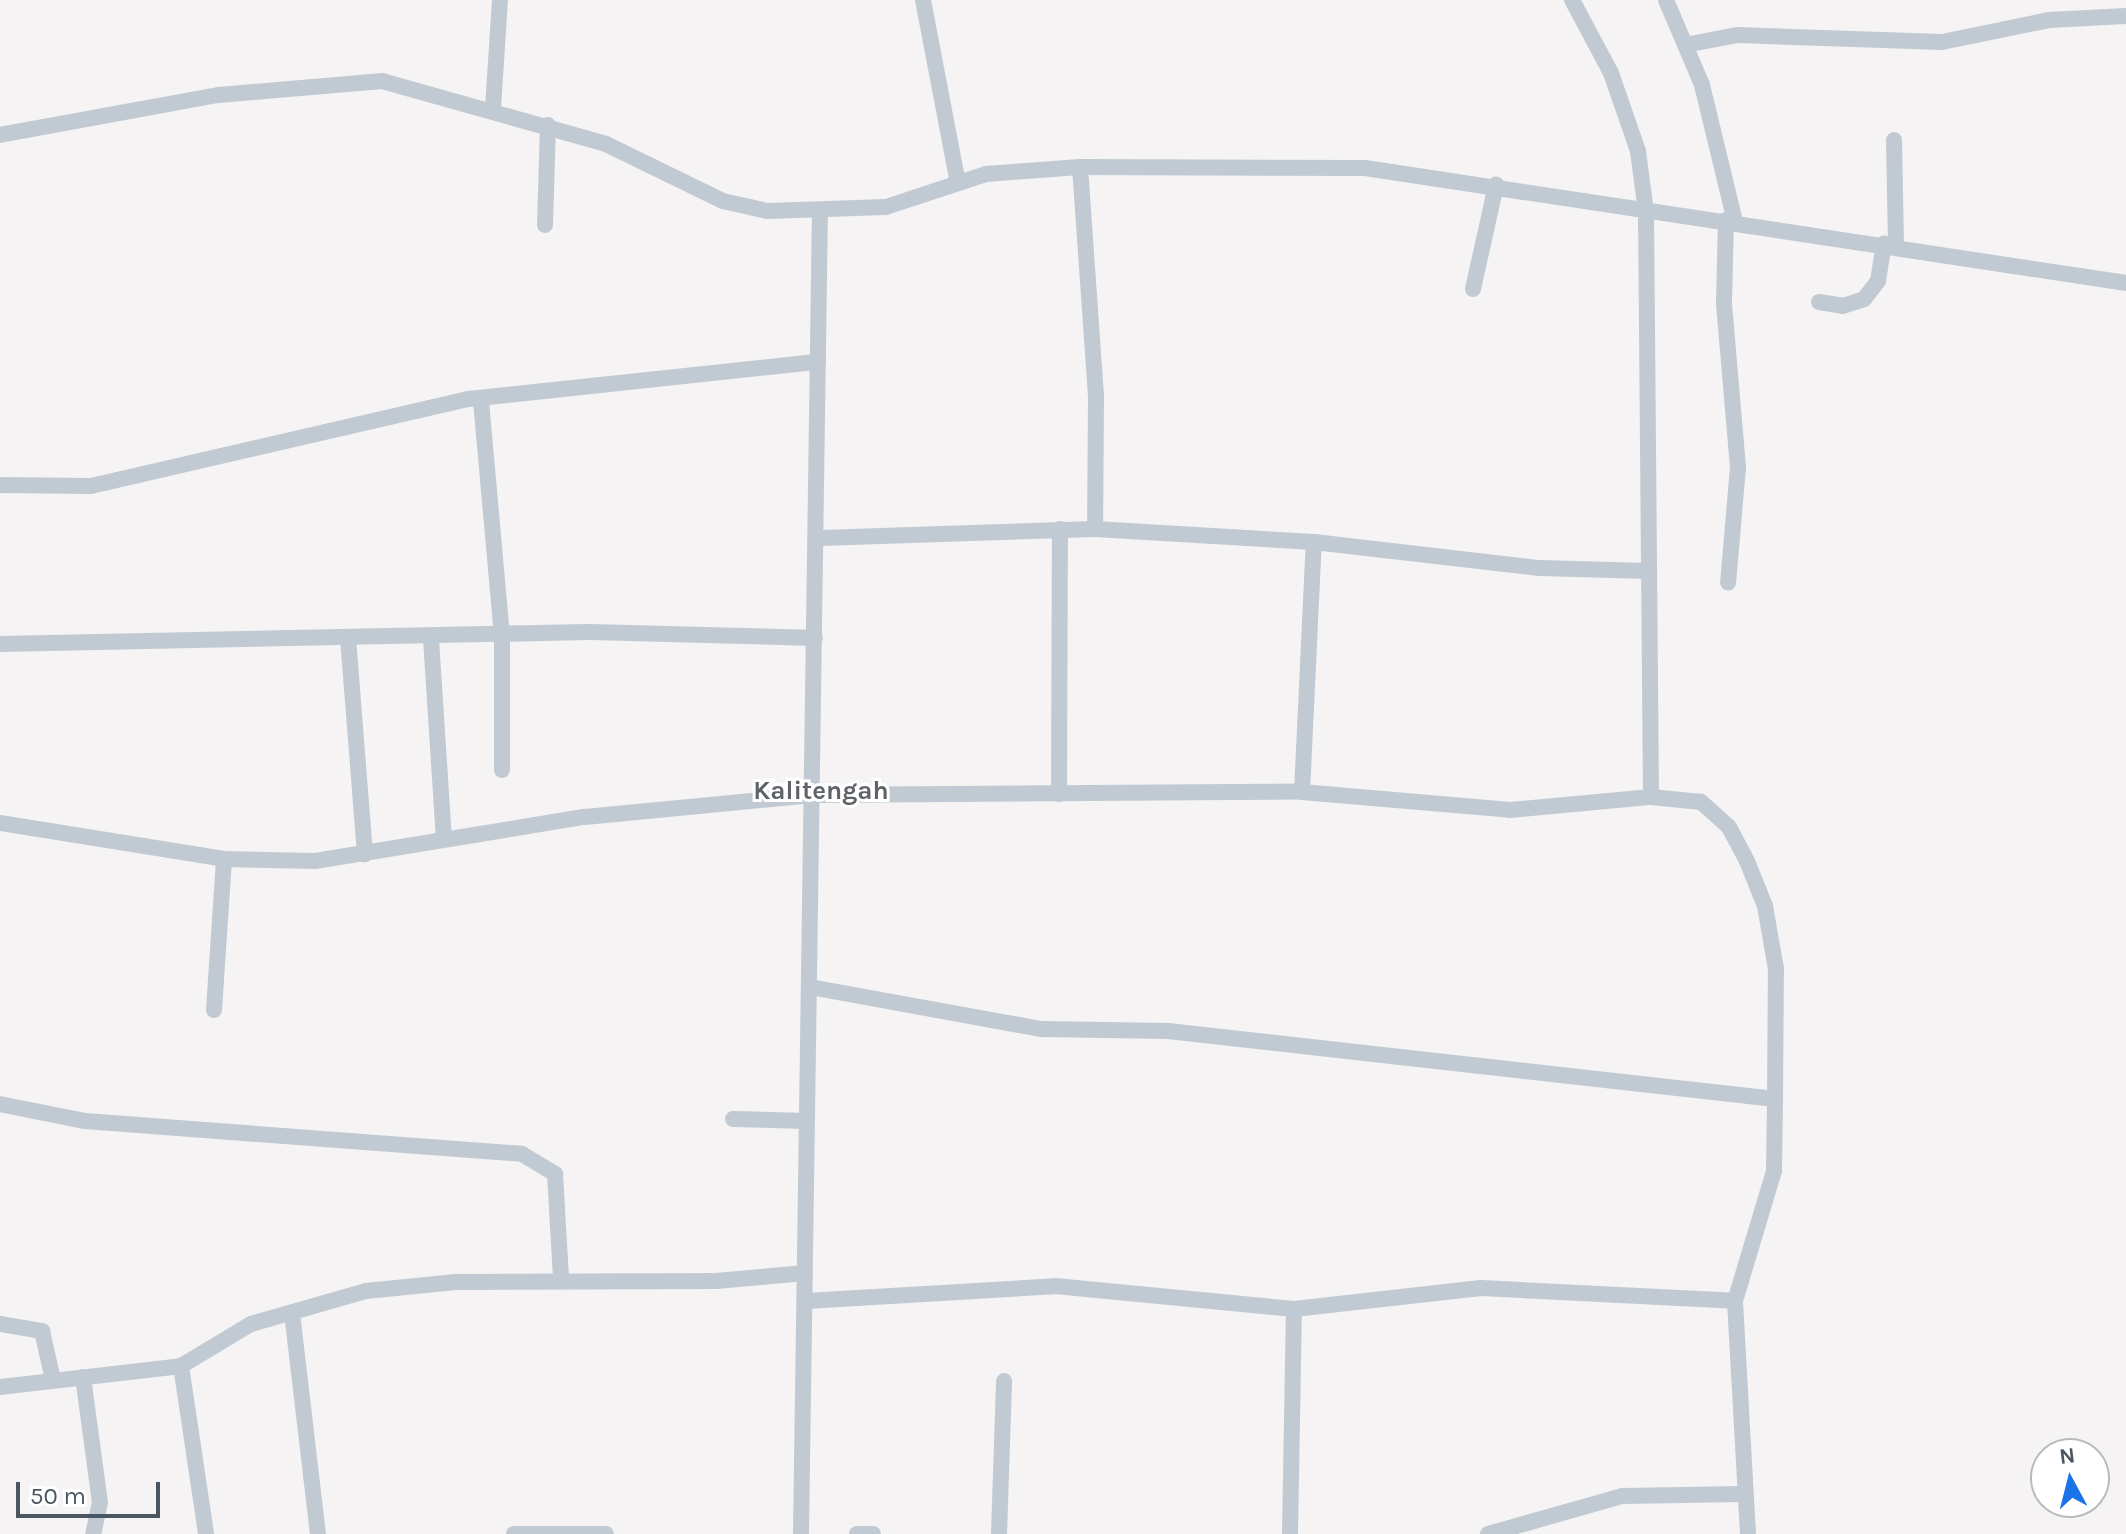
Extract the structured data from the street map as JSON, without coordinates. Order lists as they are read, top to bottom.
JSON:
{
  "districts": ["Kalitengah"],
  "scale_bar": "50 m",
  "north": "top"
}
